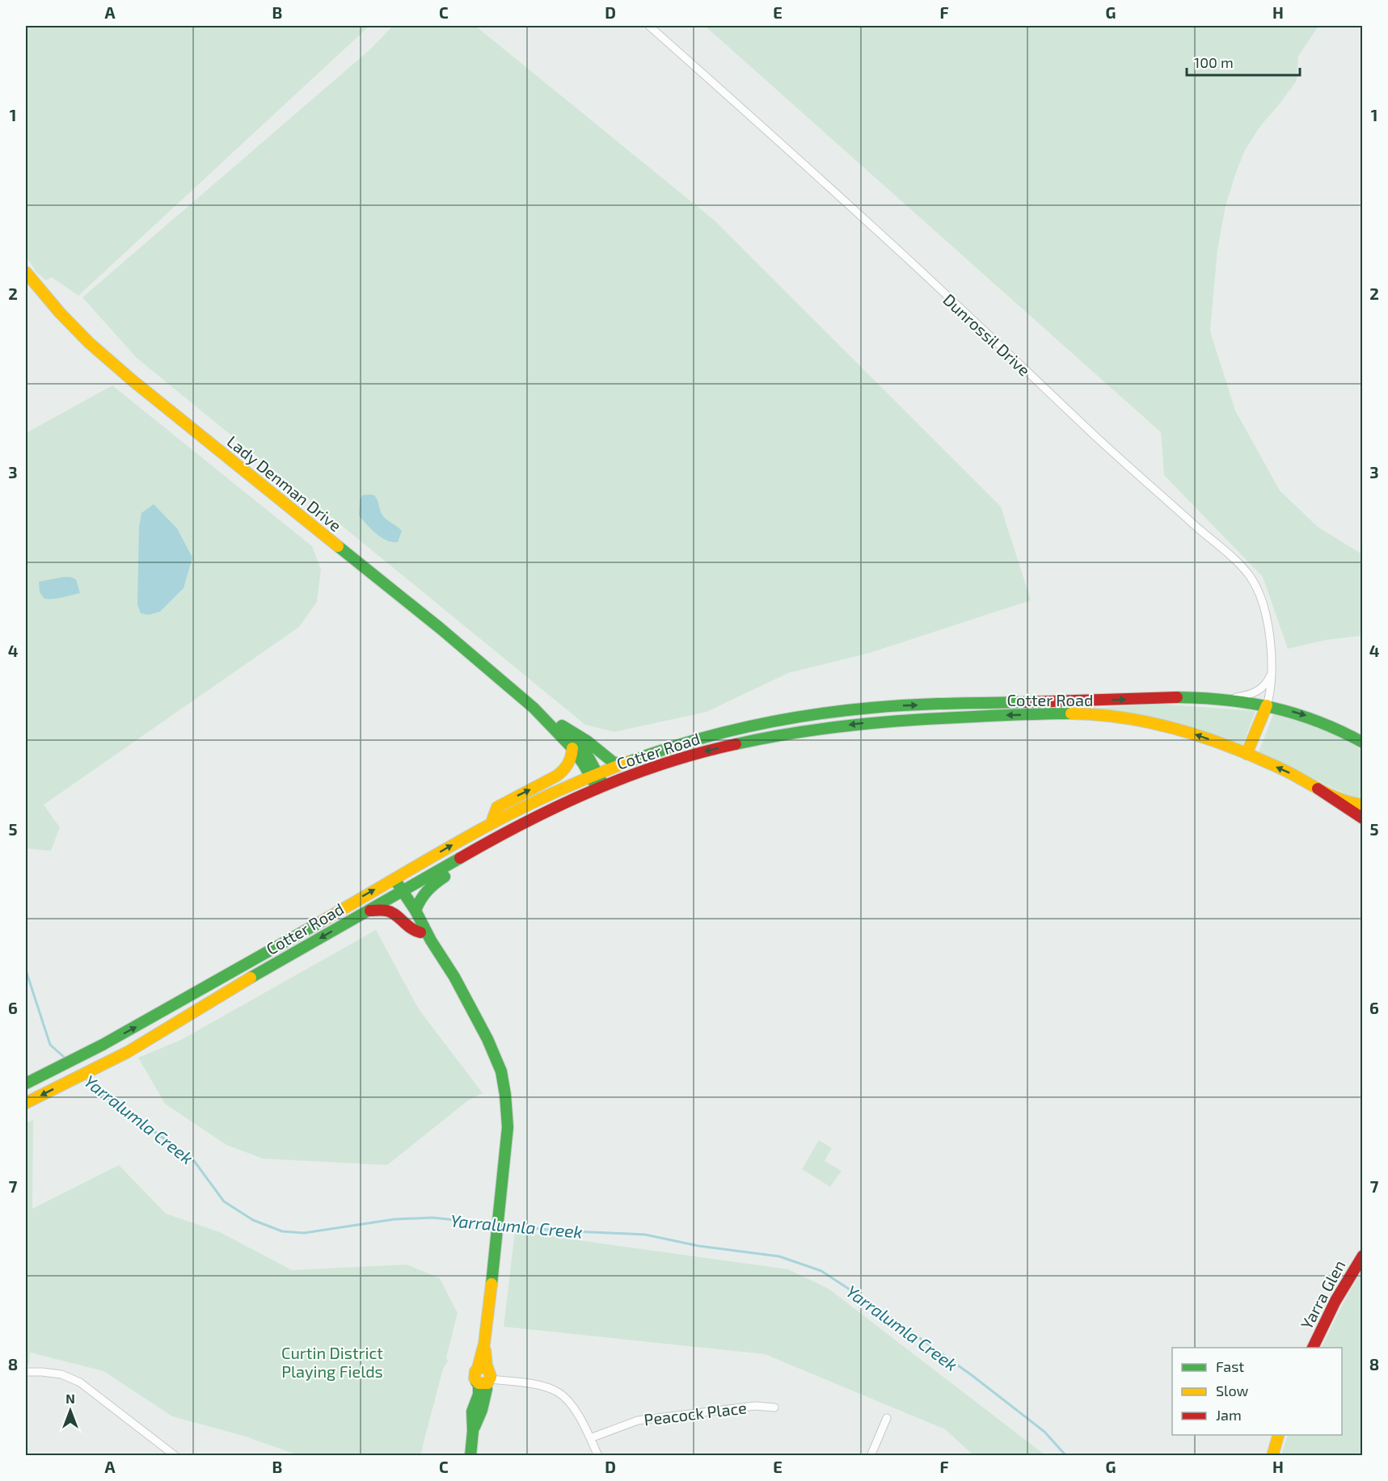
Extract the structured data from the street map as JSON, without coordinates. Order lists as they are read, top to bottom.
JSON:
{
  "streets": {
    "main road": ["Lady Denman Drive", "Cotter Road", "Yarra Glen"],
    "street": ["Dunrossil Drive", "Peacock Place"]
  },
  "crossings": [
    ["Dunrossil Drive", "Cotter Road"],
    ["Lady Denman Drive", "Cotter Road"]
  ],
  "water": ["Yarralumla Creek"],
  "parks": ["Curtin District Playing Fields"],
  "legend": ["Fast", "Slow", "Jam"],
  "scale_bar": "100 m",
  "north": "top",
  "grid": {
    "columns": [
      "A",
      "B",
      "C",
      "D",
      "E",
      "F",
      "G",
      "H"
    ],
    "rows": [
      "1",
      "2",
      "3",
      "4",
      "5",
      "6",
      "7",
      "8"
    ]
  }
}
